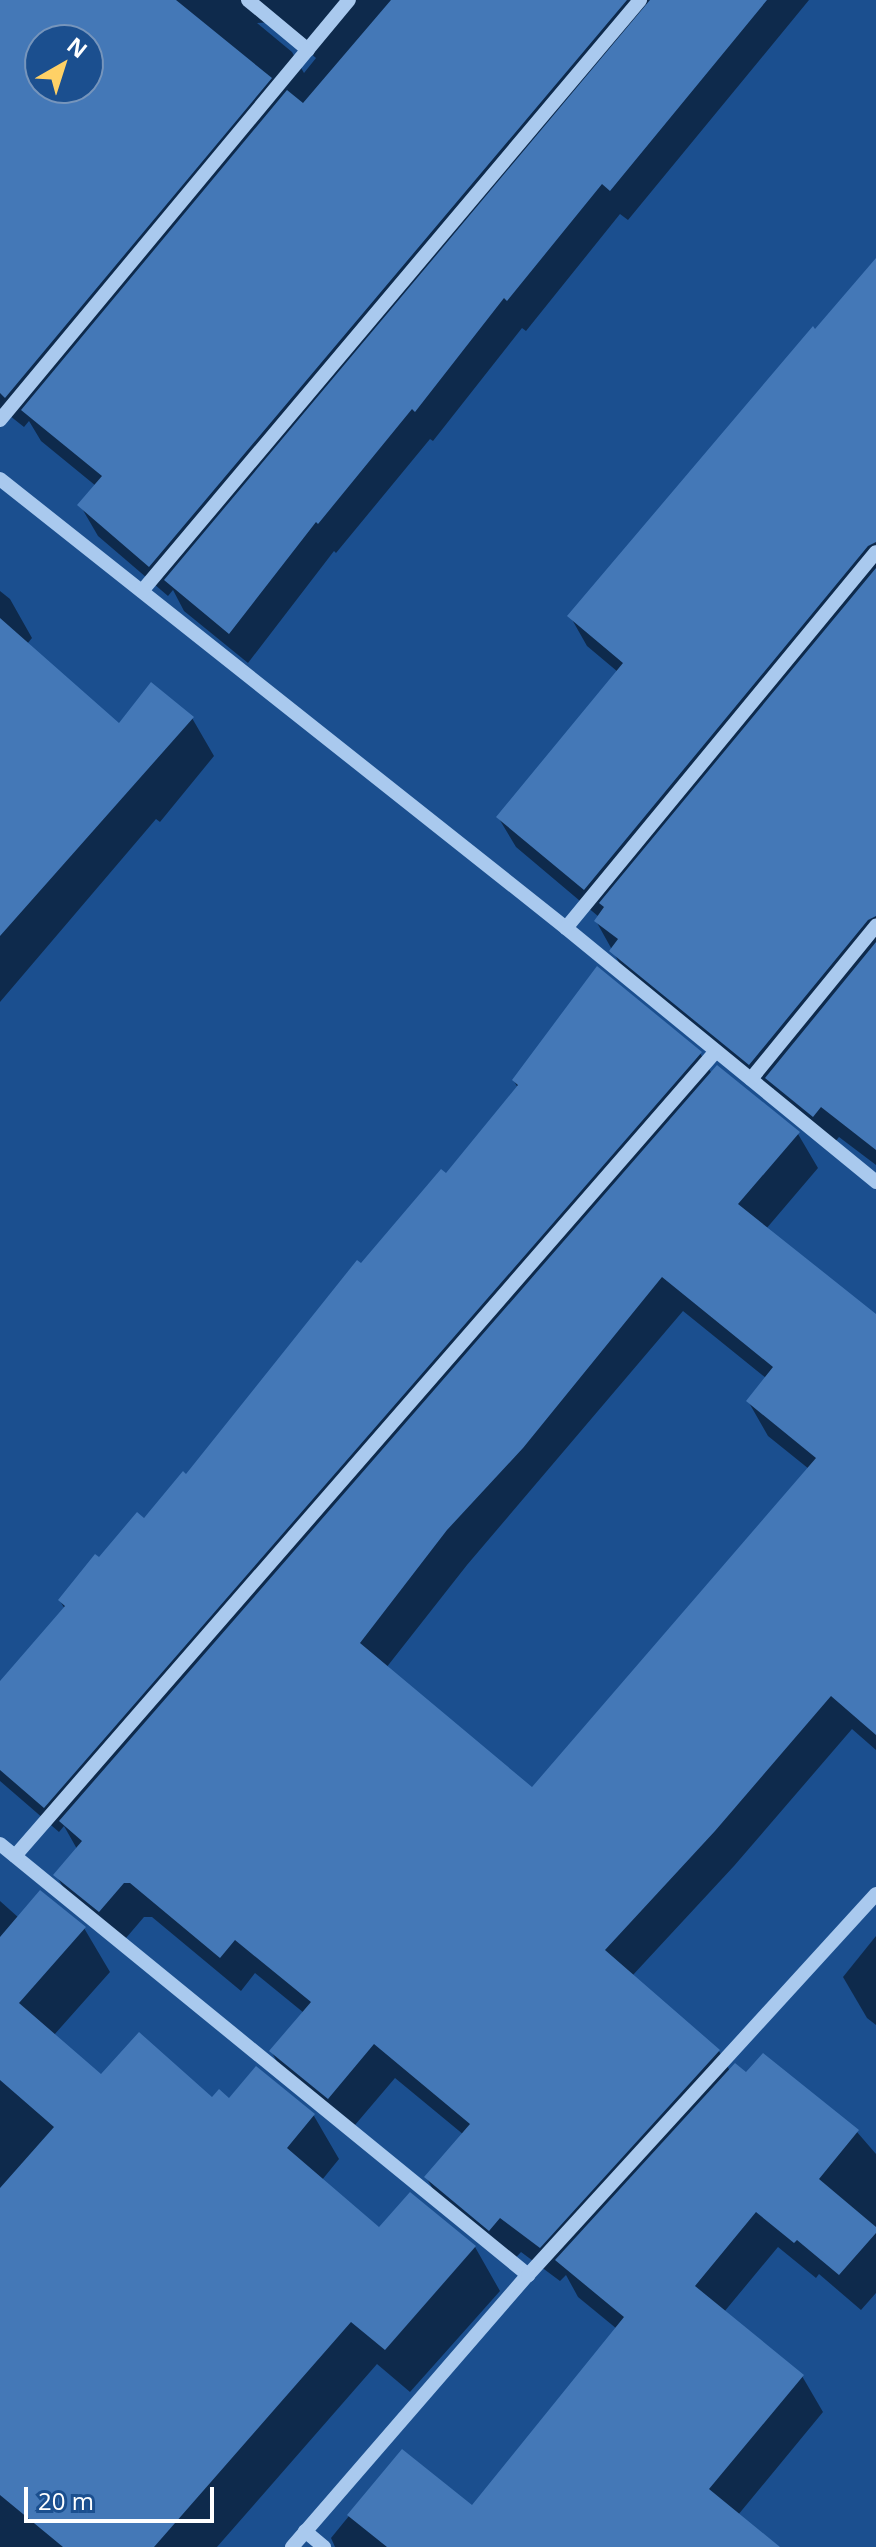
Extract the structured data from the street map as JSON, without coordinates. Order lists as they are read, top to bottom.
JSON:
{
  "scale_bar": "20 m",
  "north": "top right"
}
